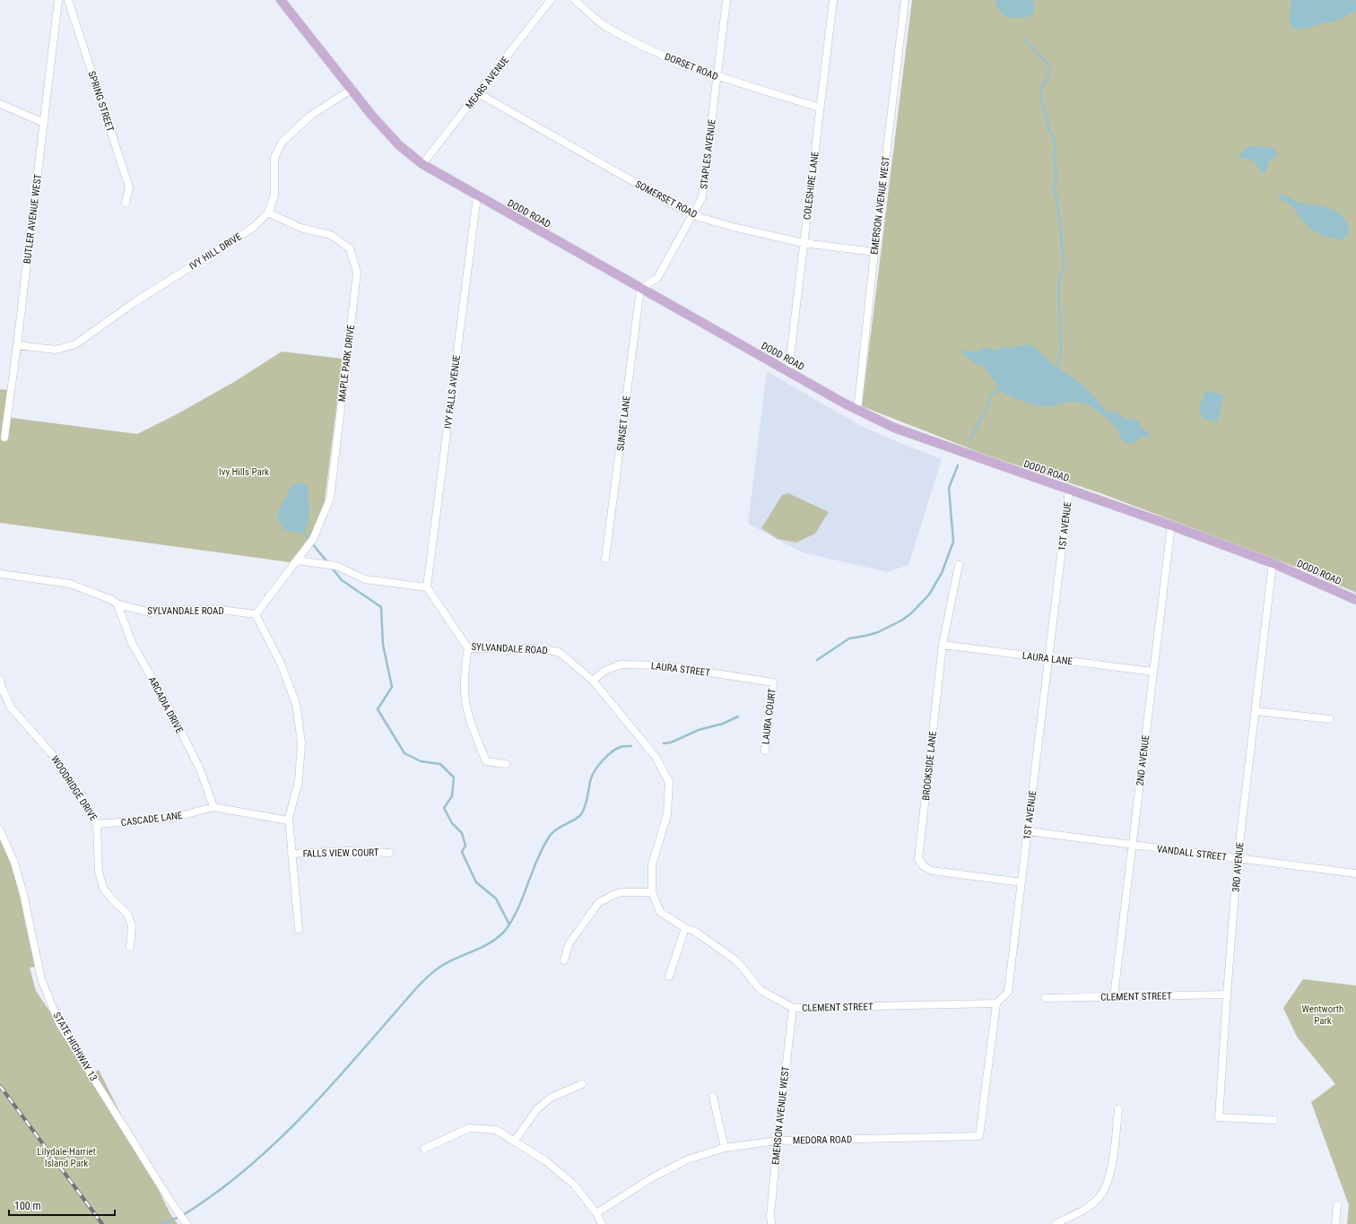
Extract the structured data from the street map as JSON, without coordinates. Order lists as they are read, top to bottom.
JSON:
{
  "streets": {
    "main road": ["DODD ROAD"],
    "street": [
      "DORSET ROAD",
      "MEARS AVENUE",
      "SPRING STREET",
      "STAPLES AVENUE",
      "COLESHIRE LANE",
      "SOMERSET ROAD",
      "EMERSON AVENUE WEST",
      "BUTLER AVENUE WEST",
      "IVY HILL DRIVE",
      "MAPLE PARK DRIVE",
      "IVY FALLS AVENUE",
      "SUNSET LANE",
      "1ST AVENUE",
      "SYLVANDALE ROAD",
      "LAURA LANE",
      "LAURA STREET",
      "ARCADIA DRIVE",
      "LAURA COURT",
      "2ND AVENUE",
      "BROOKSIDE LANE",
      "WOODRIDGE DRIVE",
      "CASCADE LANE",
      "FALLS VIEW COURT",
      "VANDALL STREET",
      "3RD AVENUE",
      "CLEMENT STREET",
      "STATE HIGHWAY 13",
      "MEDORA ROAD"
    ]
  },
  "crossings": [
    ["DORSET ROAD", "STAPLES AVENUE"],
    ["DORSET ROAD", "COLESHIRE LANE"],
    ["MEARS AVENUE", "SOMERSET ROAD"],
    ["MEARS AVENUE", "DODD ROAD"],
    ["STAPLES AVENUE", "SOMERSET ROAD"],
    ["STAPLES AVENUE", "DODD ROAD"],
    ["STAPLES AVENUE", "SUNSET LANE"],
    ["COLESHIRE LANE", "SOMERSET ROAD"],
    ["COLESHIRE LANE", "DODD ROAD"],
    ["SOMERSET ROAD", "EMERSON AVENUE WEST"],
    ["EMERSON AVENUE WEST", "DODD ROAD"],
    ["EMERSON AVENUE WEST", "CLEMENT STREET"],
    ["EMERSON AVENUE WEST", "MEDORA ROAD"],
    ["DODD ROAD", "IVY HILL DRIVE"],
    ["DODD ROAD", "IVY FALLS AVENUE"],
    ["DODD ROAD", "SUNSET LANE"],
    ["DODD ROAD", "1ST AVENUE"],
    ["DODD ROAD", "2ND AVENUE"],
    ["DODD ROAD", "3RD AVENUE"],
    ["BUTLER AVENUE WEST", "IVY HILL DRIVE"],
    ["IVY HILL DRIVE", "MAPLE PARK DRIVE"],
    ["IVY FALLS AVENUE", "SYLVANDALE ROAD"],
    ["1ST AVENUE", "LAURA LANE"],
    ["1ST AVENUE", "BROOKSIDE LANE"],
    ["1ST AVENUE", "VANDALL STREET"],
    ["1ST AVENUE", "CLEMENT STREET"],
    ["1ST AVENUE", "MEDORA ROAD"],
    ["SYLVANDALE ROAD", "LAURA STREET"],
    ["SYLVANDALE ROAD", "ARCADIA DRIVE"],
    ["SYLVANDALE ROAD", "CLEMENT STREET"],
    ["LAURA LANE", "2ND AVENUE"],
    ["LAURA LANE", "BROOKSIDE LANE"],
    ["LAURA STREET", "LAURA COURT"],
    ["ARCADIA DRIVE", "CASCADE LANE"],
    ["2ND AVENUE", "VANDALL STREET"],
    ["2ND AVENUE", "CLEMENT STREET"],
    ["WOODRIDGE DRIVE", "CASCADE LANE"],
    ["VANDALL STREET", "3RD AVENUE"],
    ["3RD AVENUE", "CLEMENT STREET"],
    ["CLEMENT STREET", "MEDORA ROAD"]
  ],
  "parks": ["Ivy Hills Park", "Wentworth Park", "Lilydale-Harriet Island Park"],
  "scale_bar": "100 m"
}
